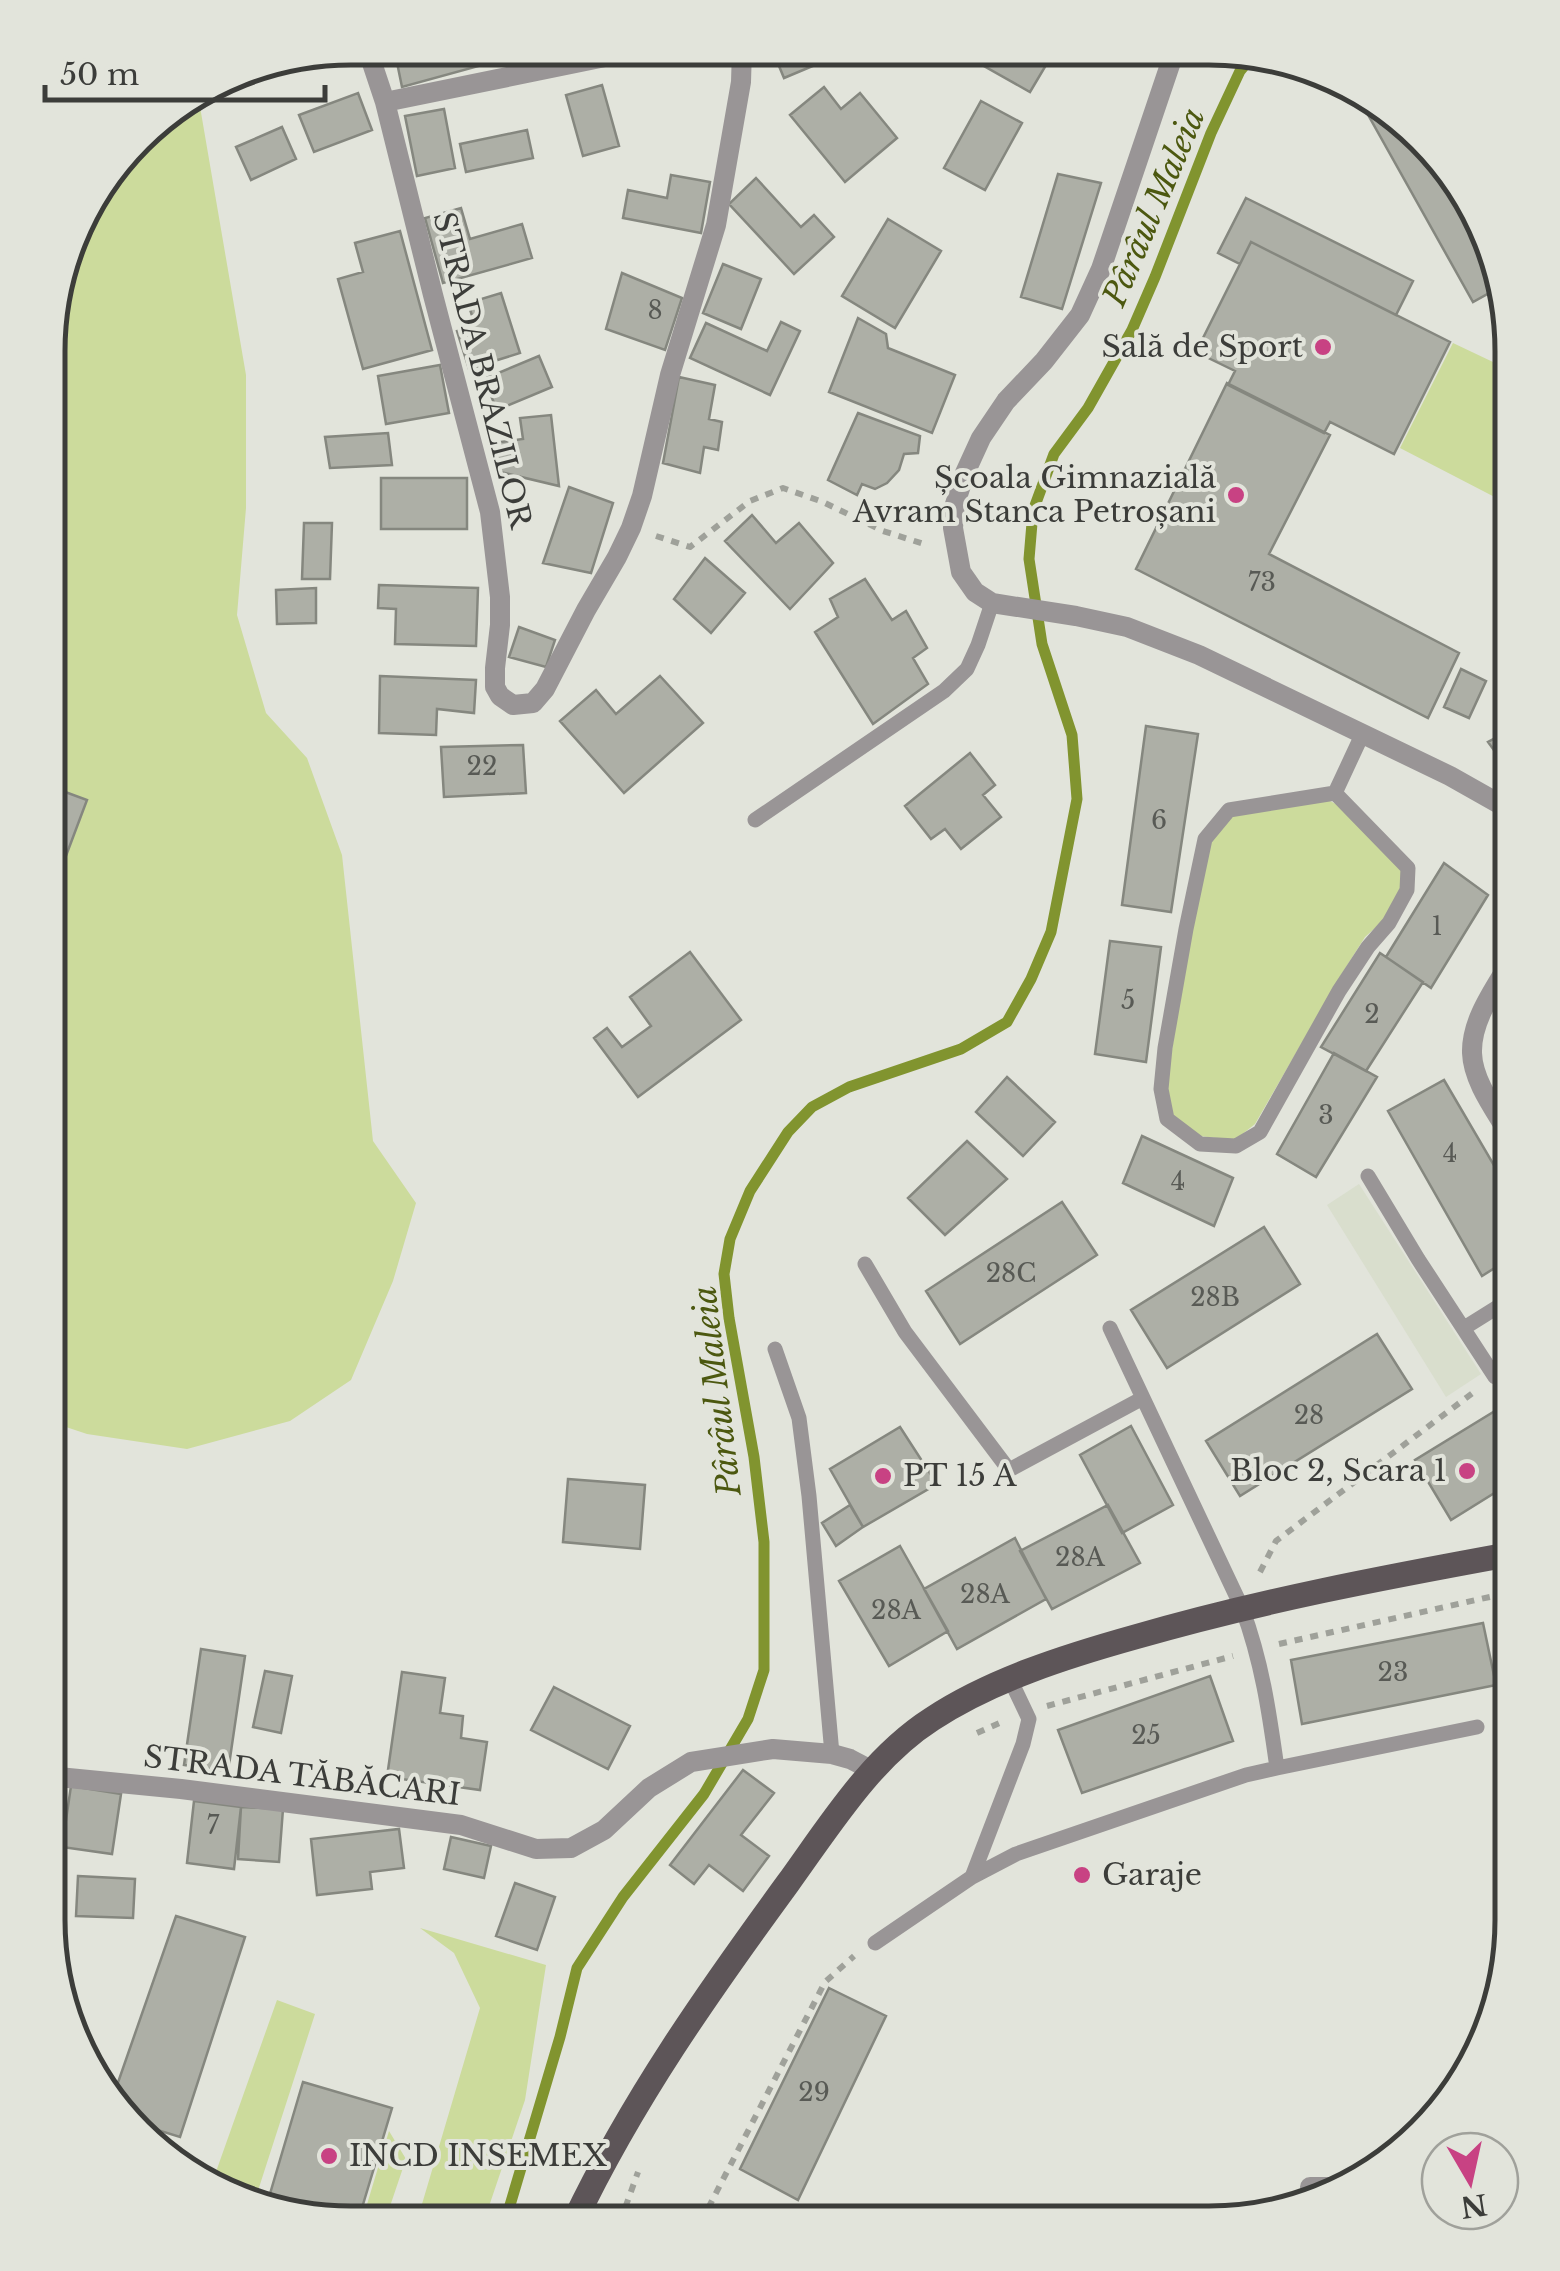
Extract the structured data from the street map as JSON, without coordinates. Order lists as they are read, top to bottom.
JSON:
{
  "streets": {
    "street": ["STRADA BRAZILOR", "STRADA TĂBĂCARI"]
  },
  "water": ["Pârâul Maleia"],
  "places": [
    "Sală de Sport",
    "Școala Gimnazială Avram Stanca Petroșani",
    "Bloc 2, Scara 1",
    "PT 15 A",
    "Garaje",
    "INCD INSEMEX"
  ],
  "house_numbers": [
    "8",
    "73",
    "22",
    "6",
    "1",
    "5",
    "2",
    "3",
    "4",
    "4",
    "28C",
    "28B",
    "28",
    "28A",
    "28A",
    "28A",
    "23",
    "25",
    "7",
    "29"
  ],
  "scale_bar": "50 m",
  "north": "bottom"
}
